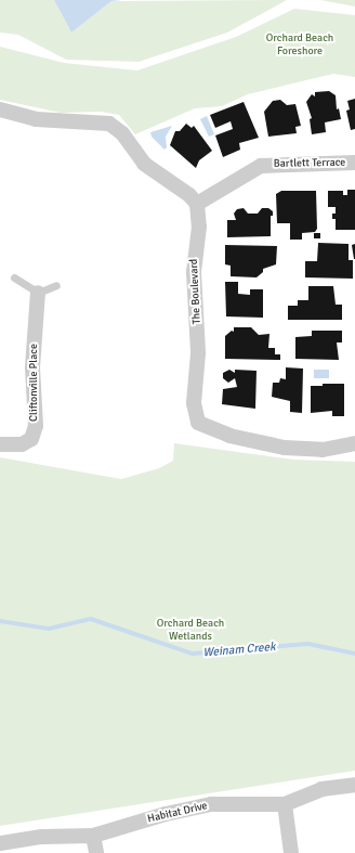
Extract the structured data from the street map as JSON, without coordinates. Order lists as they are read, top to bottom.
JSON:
{
  "streets": {
    "street": [
      "Bartlett Terrace",
      "The Boulevard",
      "Cliftonville Place",
      "Habitat Drive"
    ]
  },
  "crossings": [
    ["Bartlett Terrace", "The Boulevard"]
  ],
  "water": ["Weinam Creek"],
  "parks": ["Orchard Beach Foreshore", "Orchard Beach Wetlands"]
}
